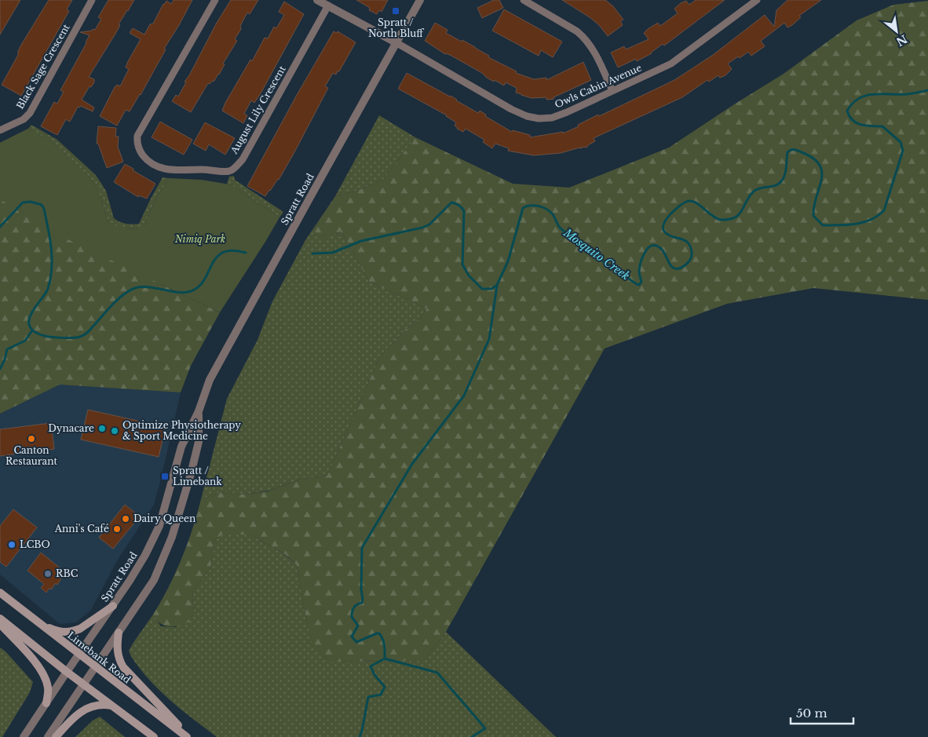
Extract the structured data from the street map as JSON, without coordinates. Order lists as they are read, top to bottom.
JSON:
{
  "streets": {
    "main road": ["Limebank Road"],
    "street": [
      "Black Sage Crescent",
      "Owls Cabin Avenue",
      "August Lily Crescent",
      "Spratt Road"
    ]
  },
  "crossings": [
    ["Owls Cabin Avenue", "Spratt Road"],
    ["Spratt Road", "Limebank Road"]
  ],
  "water": ["Mosquito Creek"],
  "parks": ["Nimiq Park"],
  "places": {
    "transit": ["Spratt / North Bluff", "Spratt / Limebank"],
    "other": [
      "Dynacare",
      "Optimize Physiotherapy & Sport Medicine",
      "Canton Restaurant",
      "Dairy Queen",
      "Anni's Café",
      "LCBO",
      "RBC"
    ]
  },
  "scale_bar": "50 m",
  "north": "bottom right"
}
